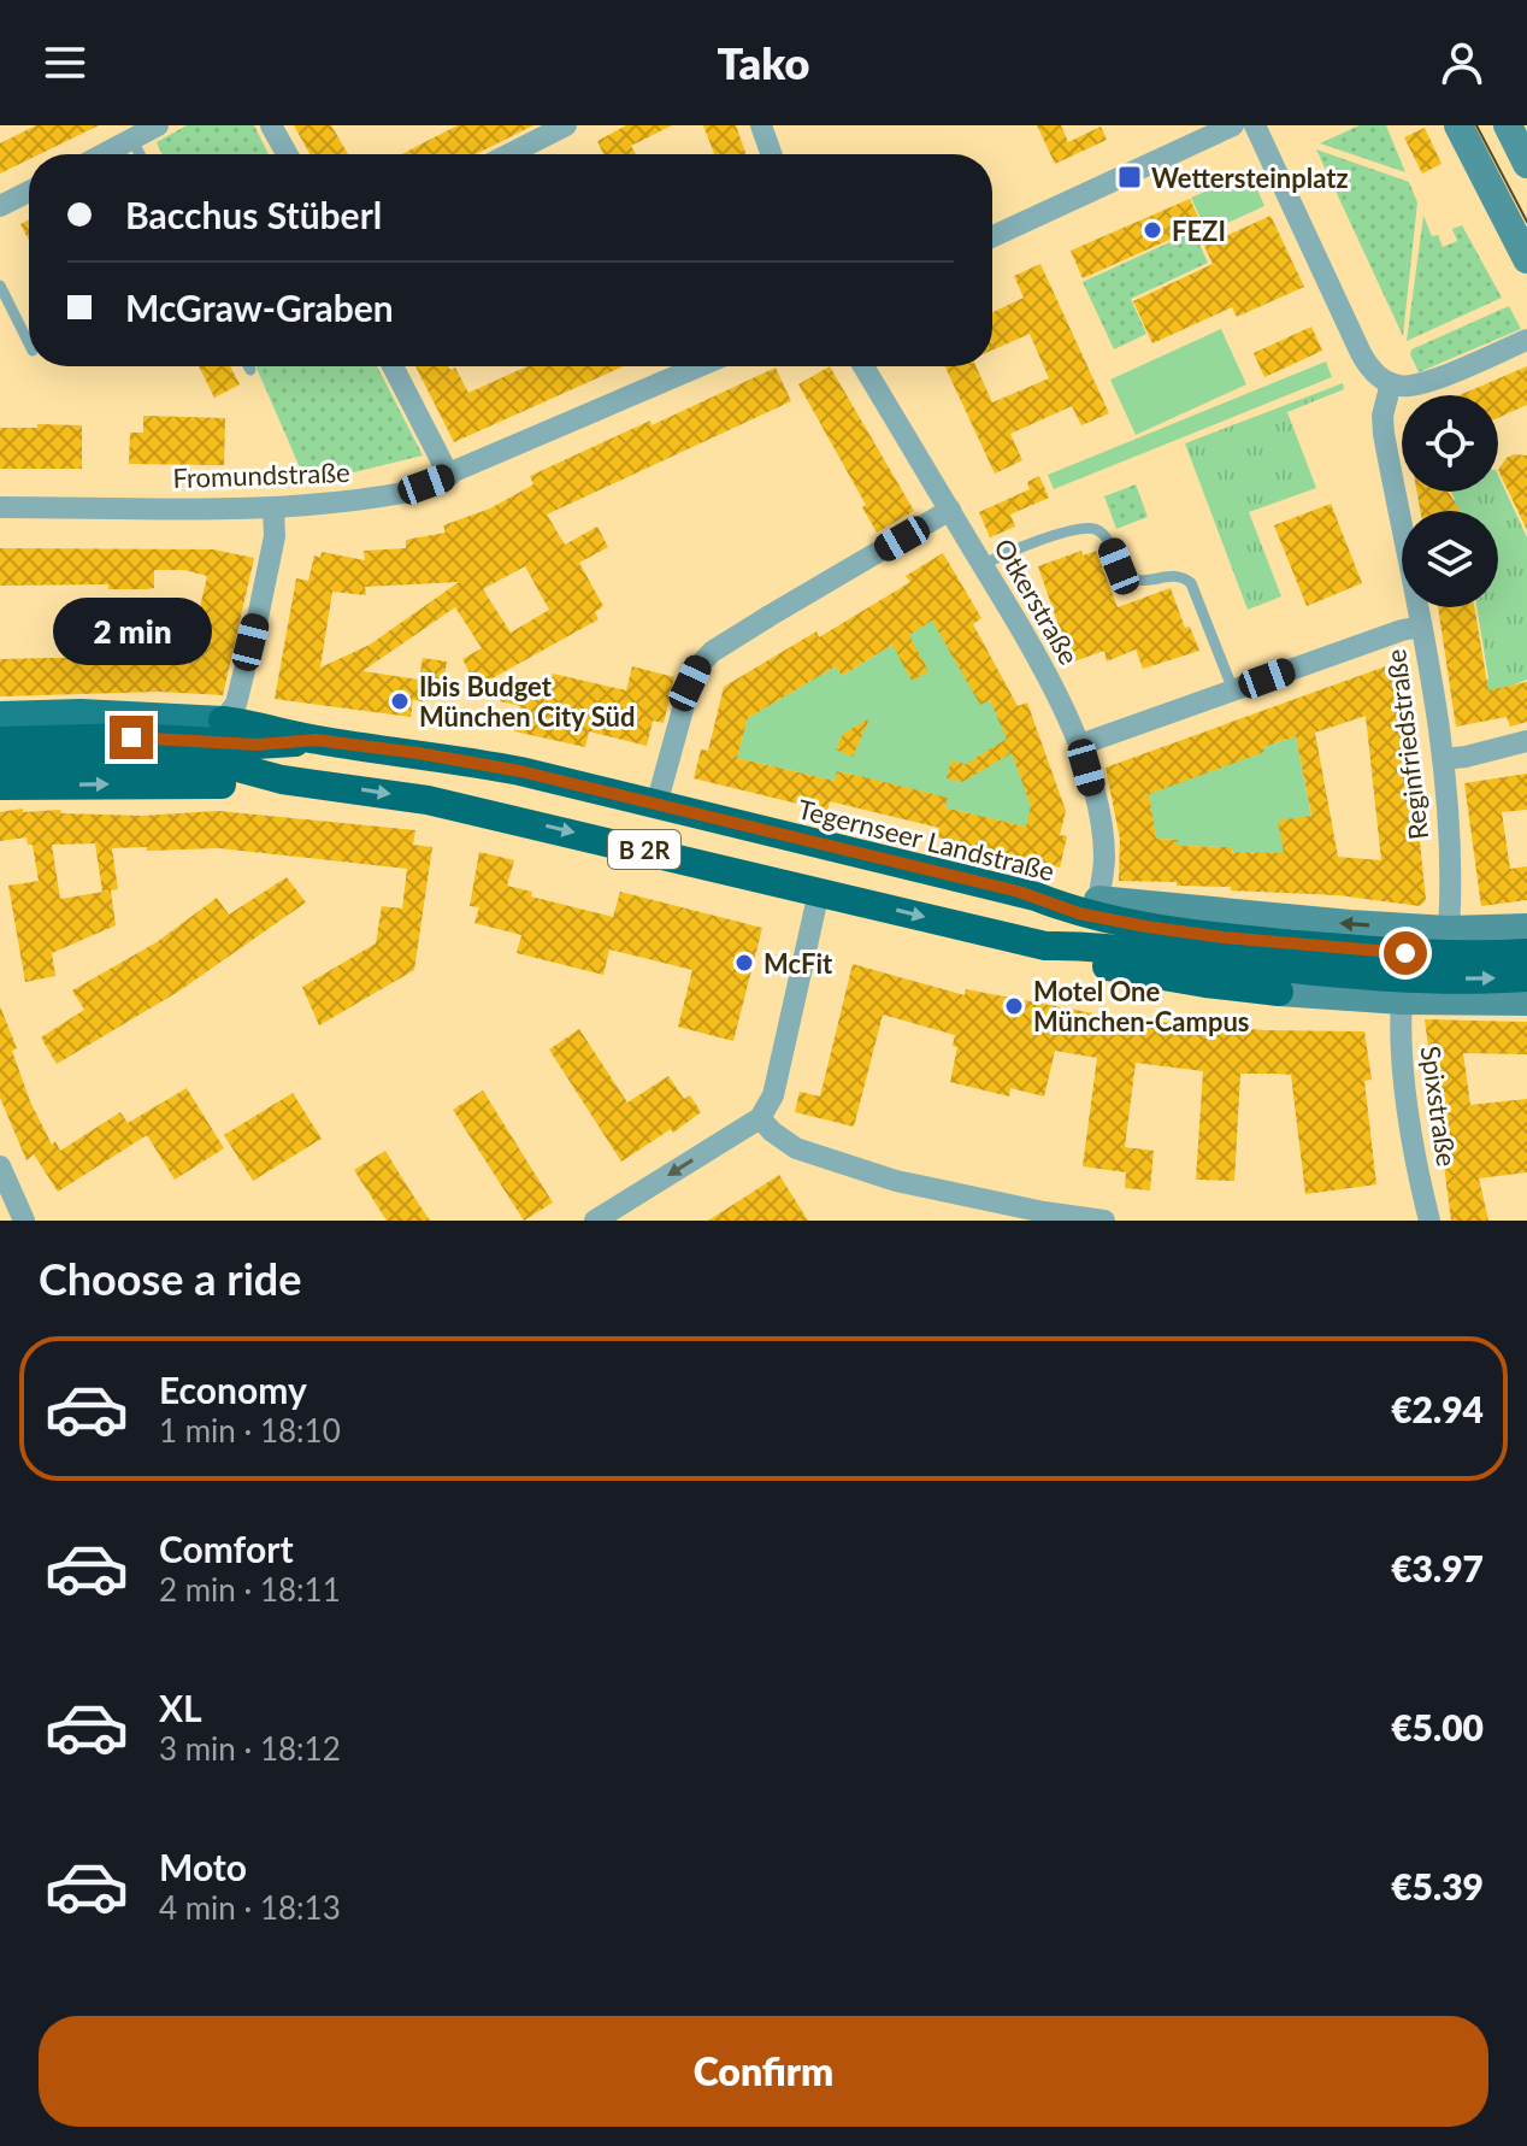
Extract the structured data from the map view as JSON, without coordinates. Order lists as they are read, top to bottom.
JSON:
{
  "streets": {
    "highway": ["Tegernseer Landstraße", "B 2R"],
    "street": [
      "Fromundstraße",
      "Otkerstraße",
      "Reginfriedstraße",
      "Spixstraße"
    ]
  },
  "crossings": [
    ["Tegernseer Landstraße", "B 2R"]
  ],
  "places": {
    "transit": ["Wettersteinplatz"],
    "other": [
      "FEZI",
      "Ibis Budget München City Süd",
      "McFit",
      "Motel One München-Campus"
    ]
  },
  "page": {
    "header": "Tako",
    "banner": ["Bacchus Stüberl", "McGraw-Graben"],
    "bubble": "2 min",
    "heading": "Choose a ride",
    "list": [
      {
        "name": "Economy",
        "note": "1 min · 18:10",
        "value": "€2.94"
      },
      {
        "name": "Comfort",
        "note": "2 min · 18:11",
        "value": "€3.97"
      },
      {
        "name": "XL",
        "note": "3 min · 18:12",
        "value": "€5.00"
      },
      {
        "name": "Moto",
        "note": "4 min · 18:13",
        "value": "€5.39"
      }
    ],
    "buttons": "Confirm"
  }
}
